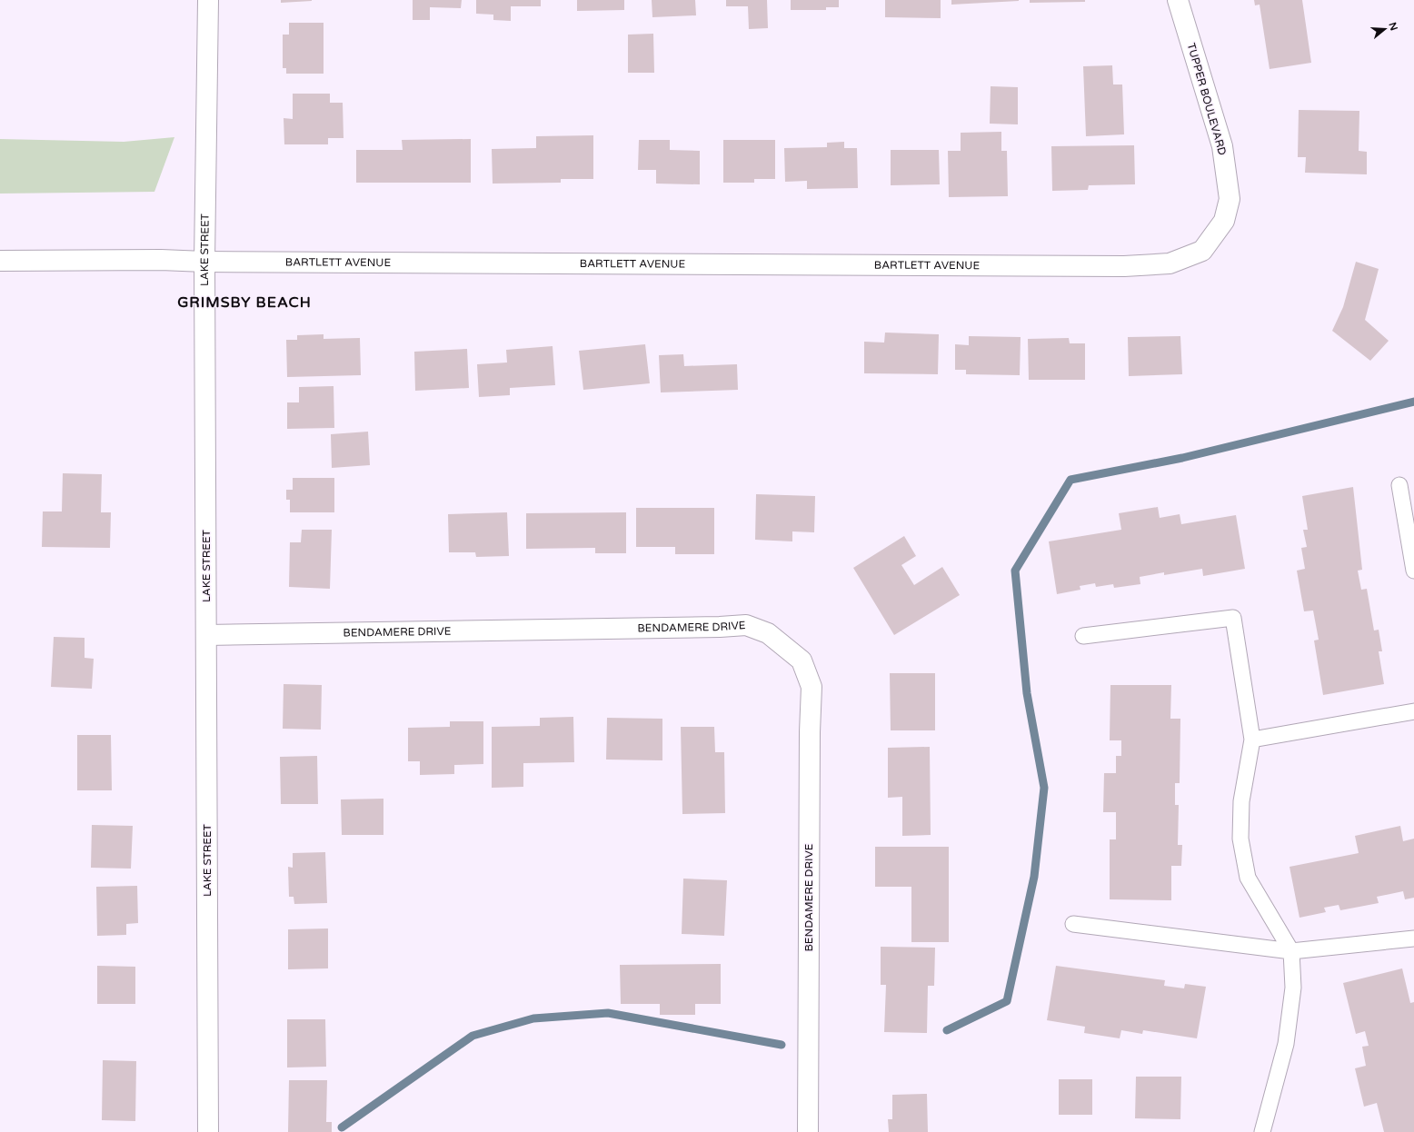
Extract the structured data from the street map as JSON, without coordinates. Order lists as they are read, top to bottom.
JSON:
{
  "streets": {
    "street": [
      "TUPPER BOULEVARD",
      "LAKE STREET",
      "BARTLETT AVENUE",
      "BENDAMERE DRIVE"
    ]
  },
  "crossings": [
    ["TUPPER BOULEVARD", "BARTLETT AVENUE"],
    ["LAKE STREET", "BARTLETT AVENUE"],
    ["LAKE STREET", "BENDAMERE DRIVE"]
  ],
  "districts": ["GRIMSBY BEACH"],
  "north": "right"
}
